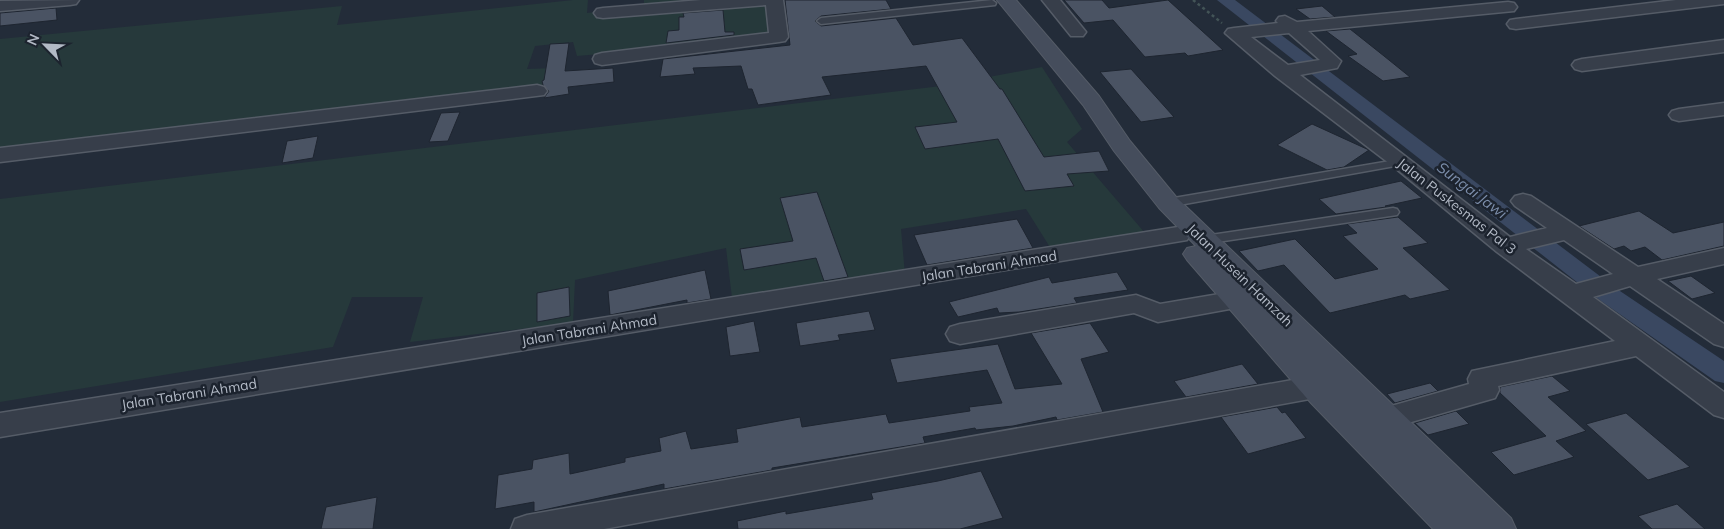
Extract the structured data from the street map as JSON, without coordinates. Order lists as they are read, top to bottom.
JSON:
{
  "streets": {
    "street": ["Jalan Puskesmas Pal 3", "Jalan Tabrani Ahmad", "Jalan Husein Hamzah"]
  },
  "crossings": [
    ["Jalan Tabrani Ahmad", "Jalan Husein Hamzah"]
  ],
  "water": ["Sungai Jawi"],
  "north": "top left"
}
